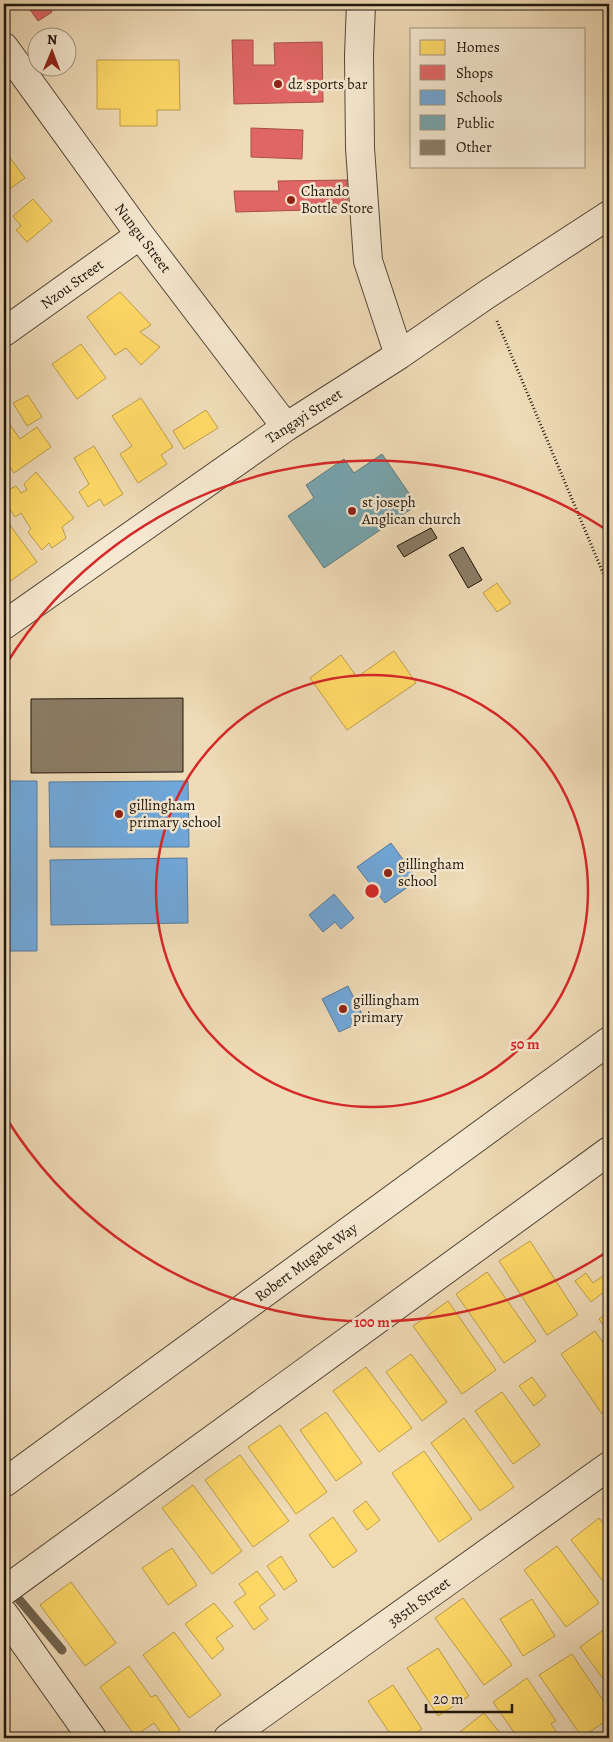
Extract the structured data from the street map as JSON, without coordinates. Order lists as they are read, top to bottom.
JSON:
{
  "streets": {
    "street": [
      "Nungu Street",
      "Nzou Street",
      "Tangayi Street",
      "Robert Mugabe Way",
      "385th Street"
    ]
  },
  "crossings": [
    ["Nungu Street", "Nzou Street"],
    ["Nungu Street", "Tangayi Street"]
  ],
  "places": [
    "dz sports bar",
    "Chando Bottle Store",
    "st joseph Anglican church",
    "gillingham primary school",
    "gillingham school",
    "gillingham primary"
  ],
  "legend": [
    "Homes",
    "Shops",
    "Schools",
    "Public",
    "Other"
  ],
  "scale_bar": "20 m",
  "north": "top",
  "rings": ["50 m", "100 m"]
}
